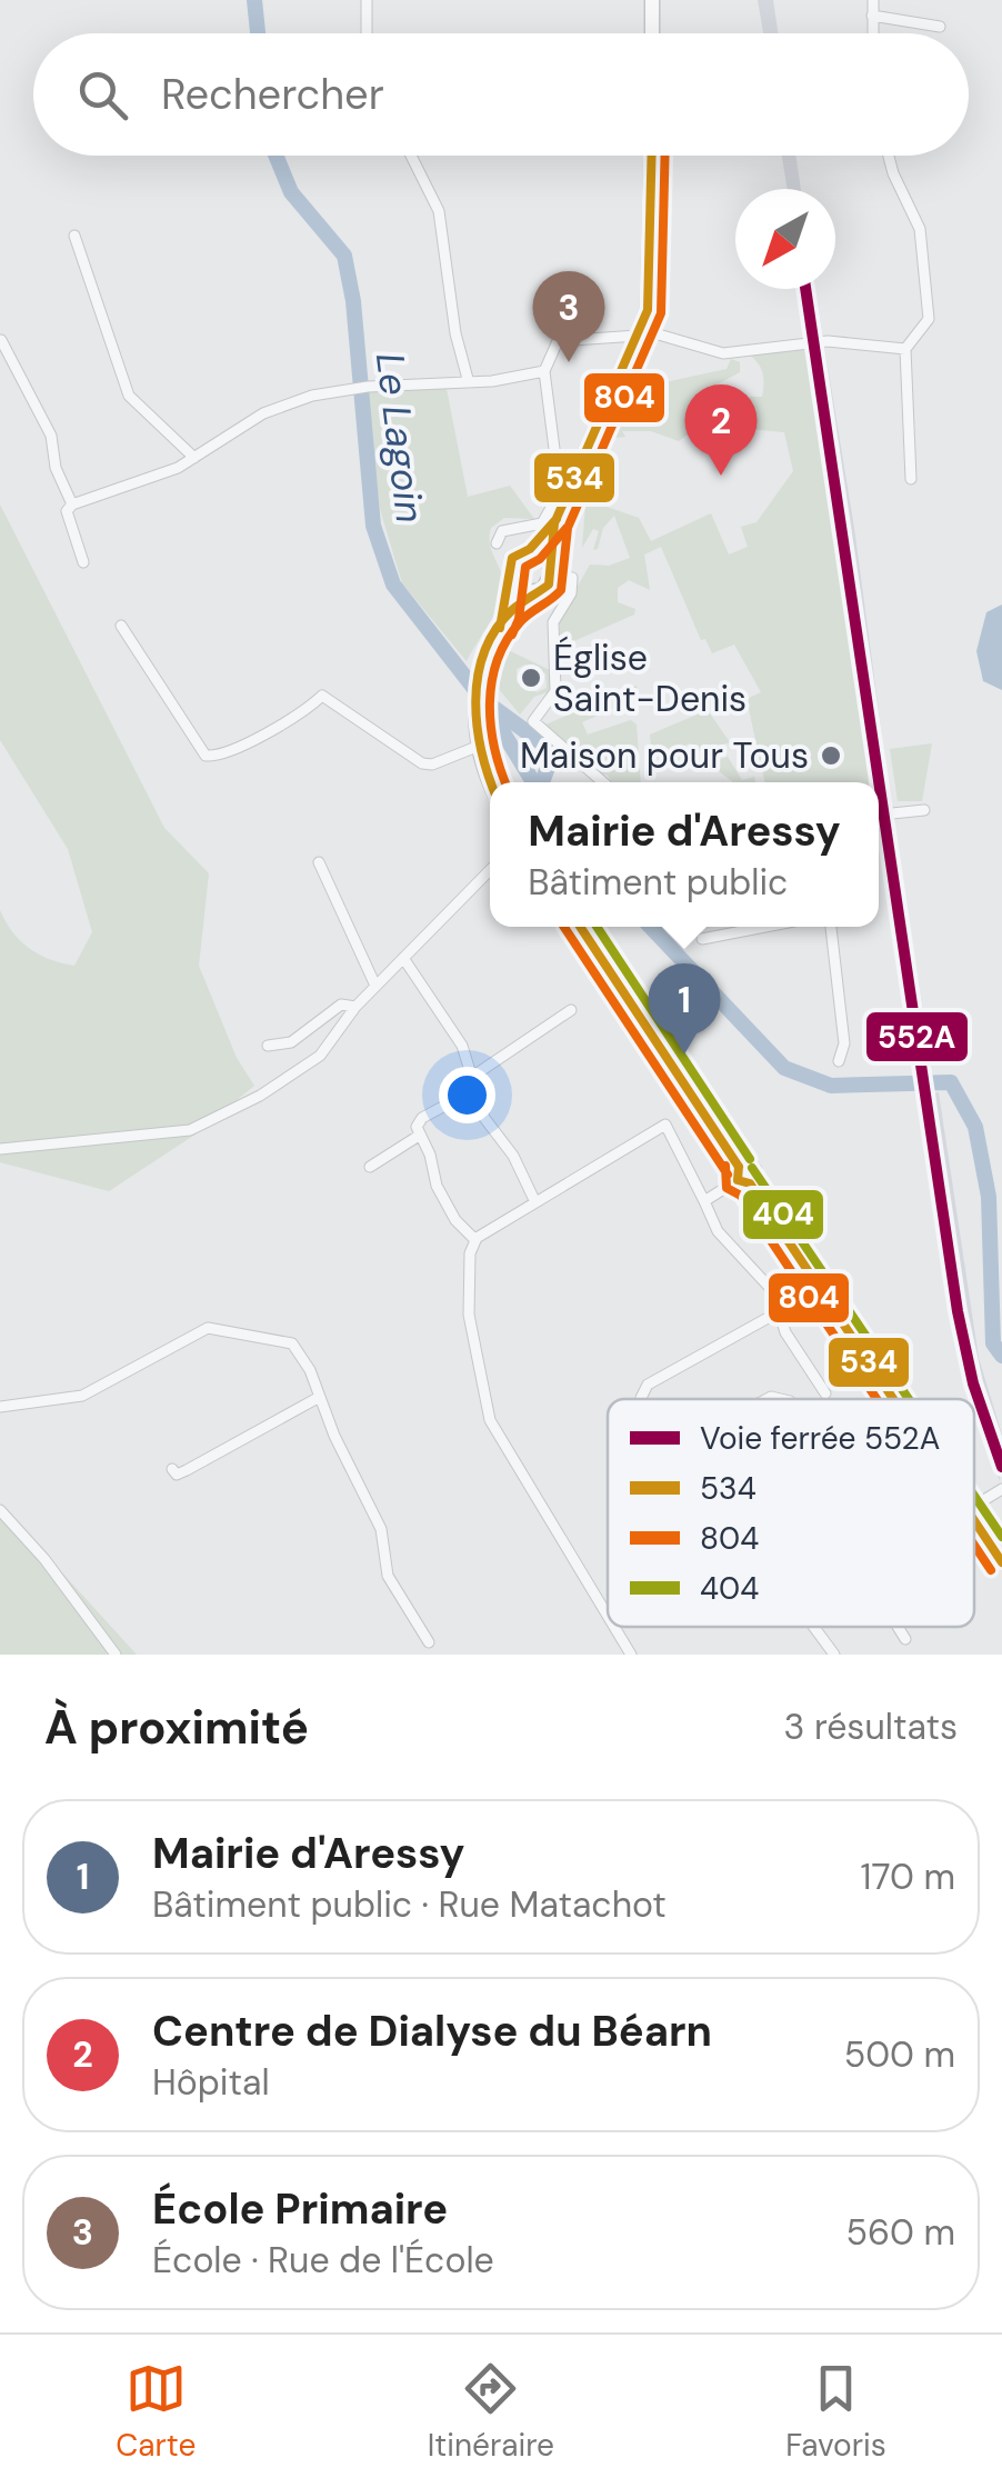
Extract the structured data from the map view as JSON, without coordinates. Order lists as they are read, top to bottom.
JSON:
{
  "water": ["Le Lagoin"],
  "places": ["Église Saint-Denis", "Maison pour Tous"],
  "lines": [
    "transit line 534",
    "transit line 804",
    "rail line 552A",
    "transit line 404"
  ],
  "legend": [
    "Voie ferrée 552A",
    "534",
    "804",
    "404"
  ],
  "north": "bottom left",
  "page": {
    "search": "Rechercher",
    "pins": ["3", "2", "1"],
    "popup": ["Mairie d'Aressy", "Bâtiment public"],
    "heading": ["À proximité", "3 résultats"],
    "list": [
      {
        "mark": "1",
        "name": "Mairie d'Aressy",
        "note": "Bâtiment public · Rue Matachot",
        "value": "170 m"
      },
      {
        "mark": "2",
        "name": "Centre de Dialyse du Béarn",
        "note": "Hôpital",
        "value": "500 m"
      },
      {
        "mark": "3",
        "name": "École Primaire",
        "note": "École · Rue de l'École",
        "value": "560 m"
      }
    ],
    "nav": ["Carte", "Itinéraire", "Favoris"]
  }
}
